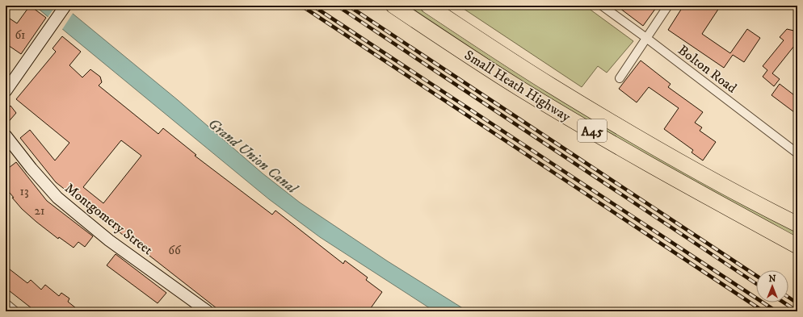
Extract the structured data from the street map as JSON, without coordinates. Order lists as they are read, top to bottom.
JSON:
{
  "streets": {
    "highway": ["Small Heath Highway", "A45"],
    "street": ["Bolton Road", "Montgomery Street"]
  },
  "water": ["Grand Union Canal"],
  "house_numbers": [
    "61",
    "13",
    "21",
    "66"
  ],
  "north": "top"
}
